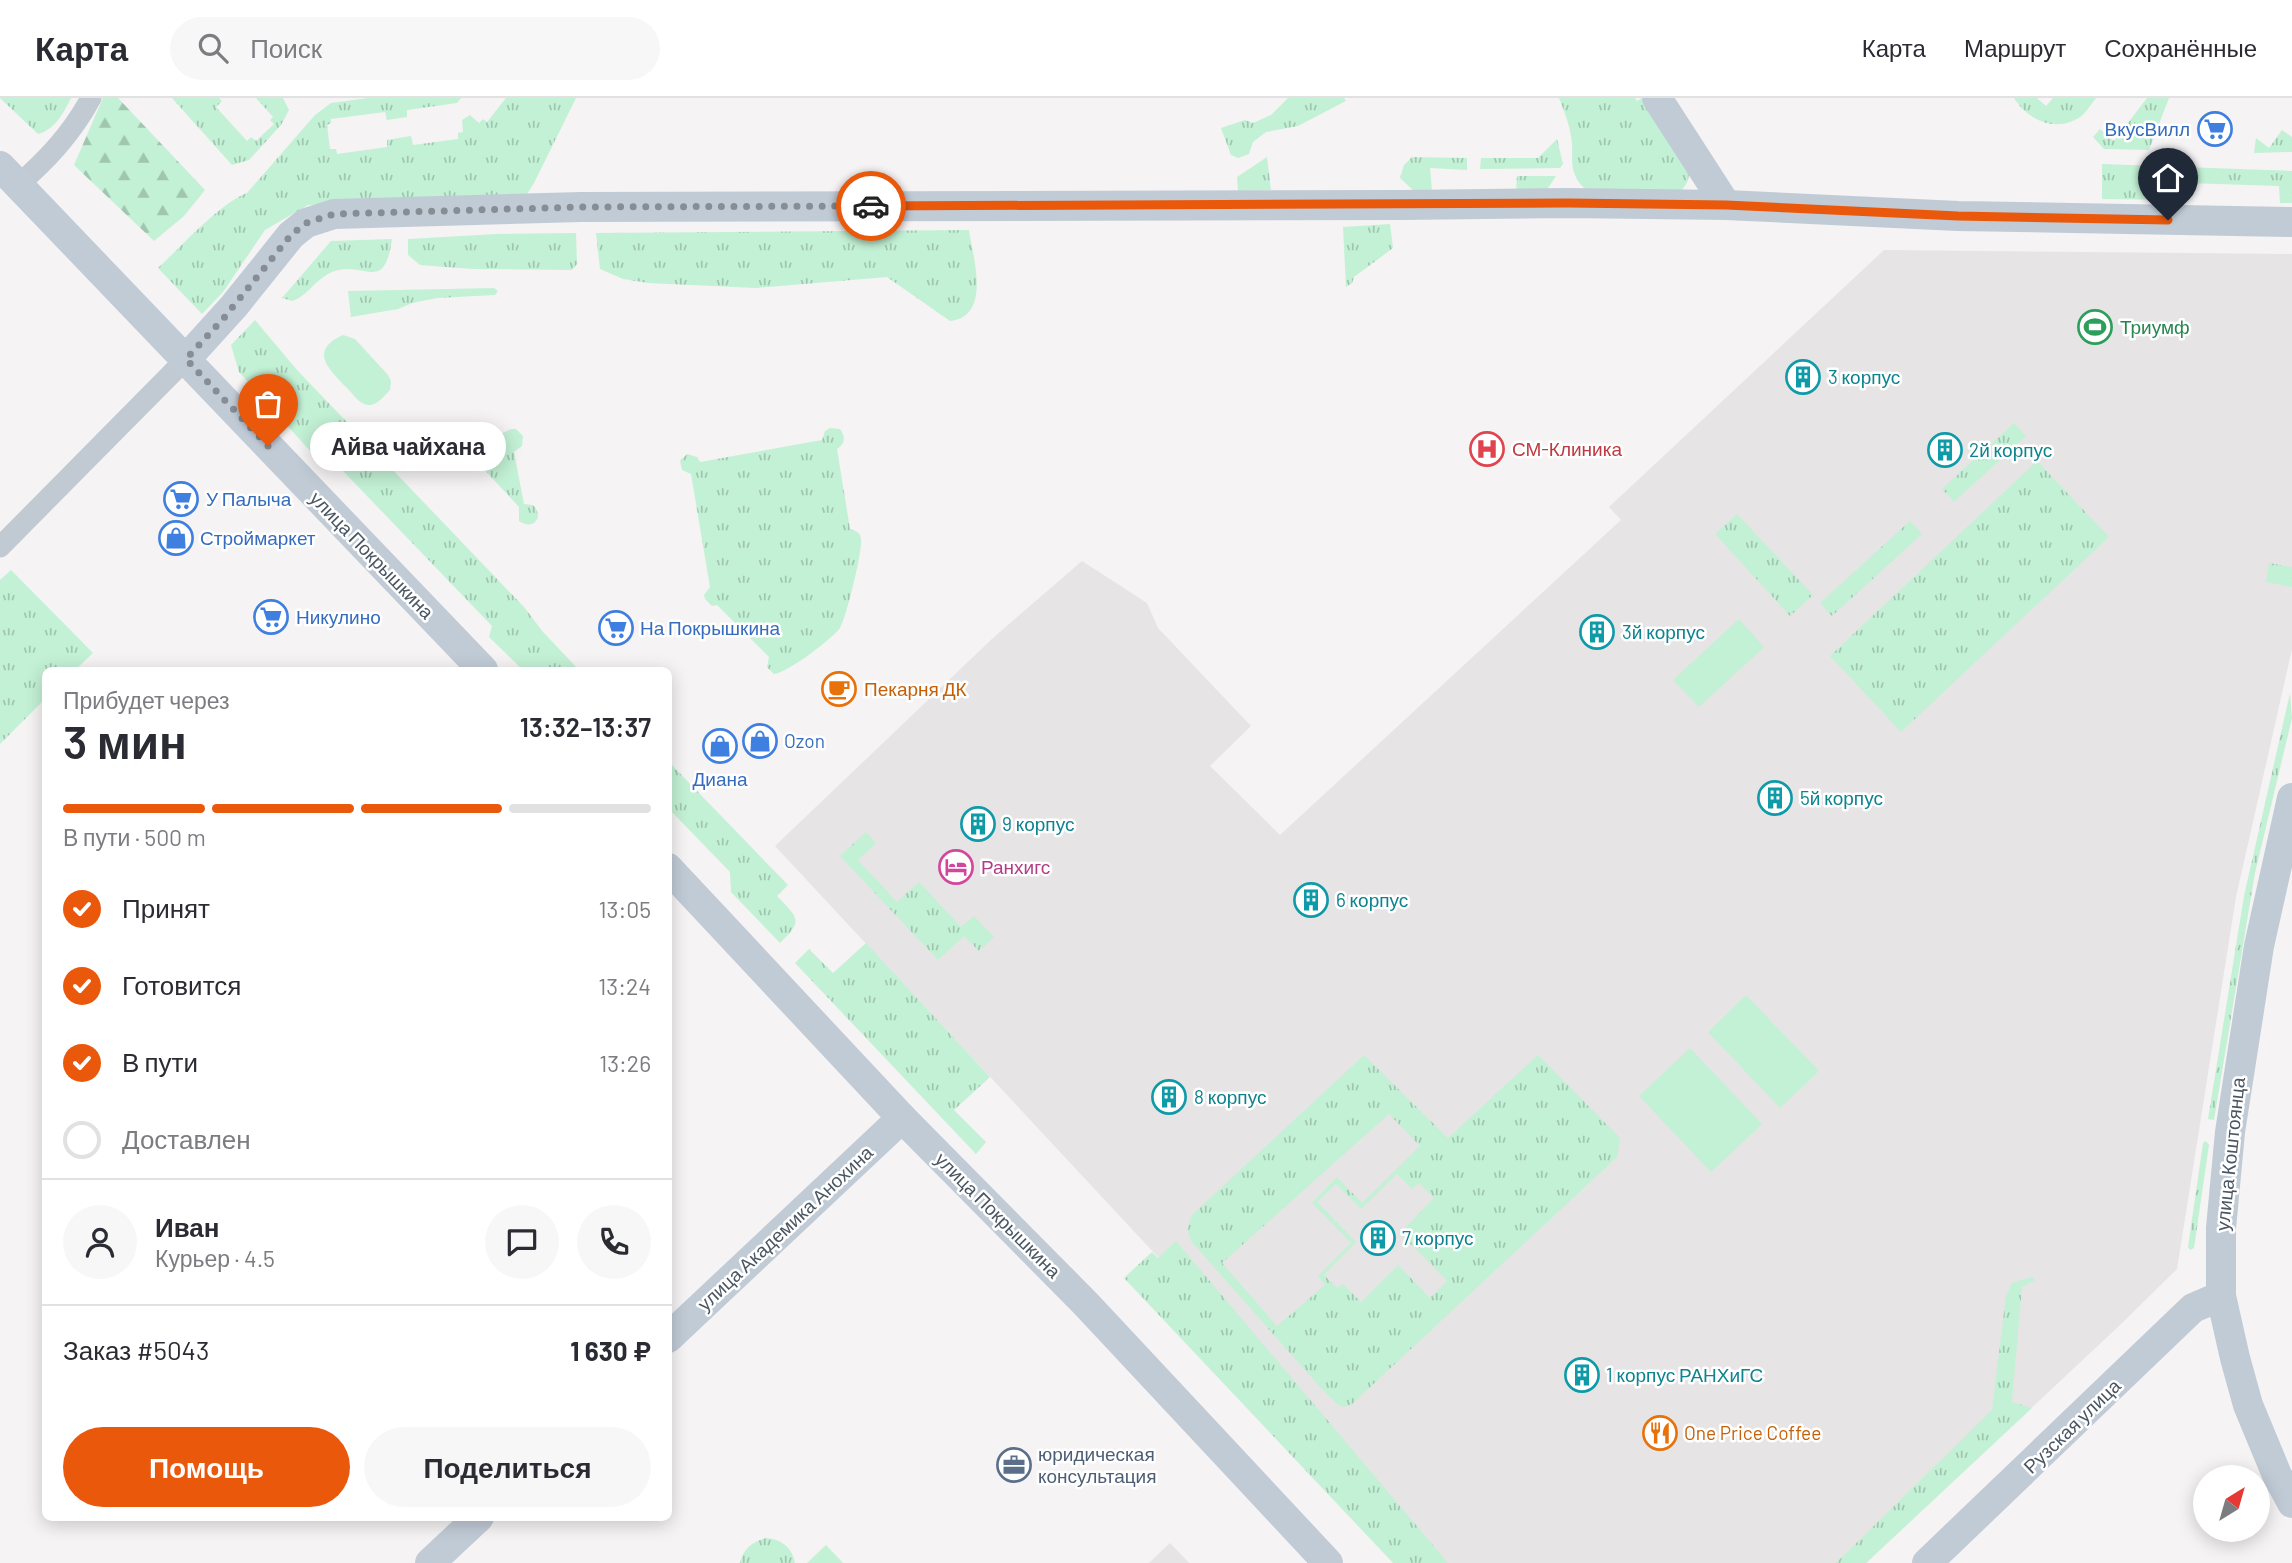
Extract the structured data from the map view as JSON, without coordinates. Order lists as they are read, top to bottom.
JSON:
{
  "streets": {
    "street": [
      "улица Покрышкина",
      "улица Коштоянца",
      "улица Академика Анохина",
      "Рузская улица"
    ]
  },
  "crossings": [
    ["улица Покрышкина", "улица Академика Анохина"],
    ["улица Коштоянца", "Рузская улица"]
  ],
  "places": {
    "supermarket": [
      "ВкусВилл",
      "У Палыча",
      "Никулино",
      "На Покрышкина"
    ],
    "sports": ["Триумф"],
    "building": [
      "3 корпус",
      "2й корпус",
      "3й корпус",
      "5й корпус",
      "9 корпус",
      "6 корпус",
      "8 корпус",
      "7 корпус",
      "1 корпус РАНХиГС"
    ],
    "other": ["Айва чайхана"],
    "hospital": ["СМ-Клиника"],
    "shop": ["Строймаркет", "Ozon", "Диана"],
    "cafe": ["Пекарня ДК"],
    "hotel": ["Ранхигс"],
    "restaurant": ["One Price Coffee"],
    "office": ["юридическая консультация"]
  },
  "north": "top right",
  "page": {
    "header": "Карта",
    "search": "Поиск",
    "nav": ["Карта", "Маршрут", "Сохранённые"],
    "bubble": "Айва чайхана",
    "heading": ["3 мин", "Прибудет через", "13:32–13:37"],
    "panel": [
      "Иван",
      "Курьер · 4.5",
      "Заказ #5043",
      "1 630 ₽"
    ],
    "bar": "В пути · 500 m",
    "list": [
      ["Принят", "13:05"],
      ["Готовится", "13:24"],
      ["В пути", "13:26"],
      "Доставлен"
    ],
    "buttons": ["Помощь", "Поделиться"]
  }
}
